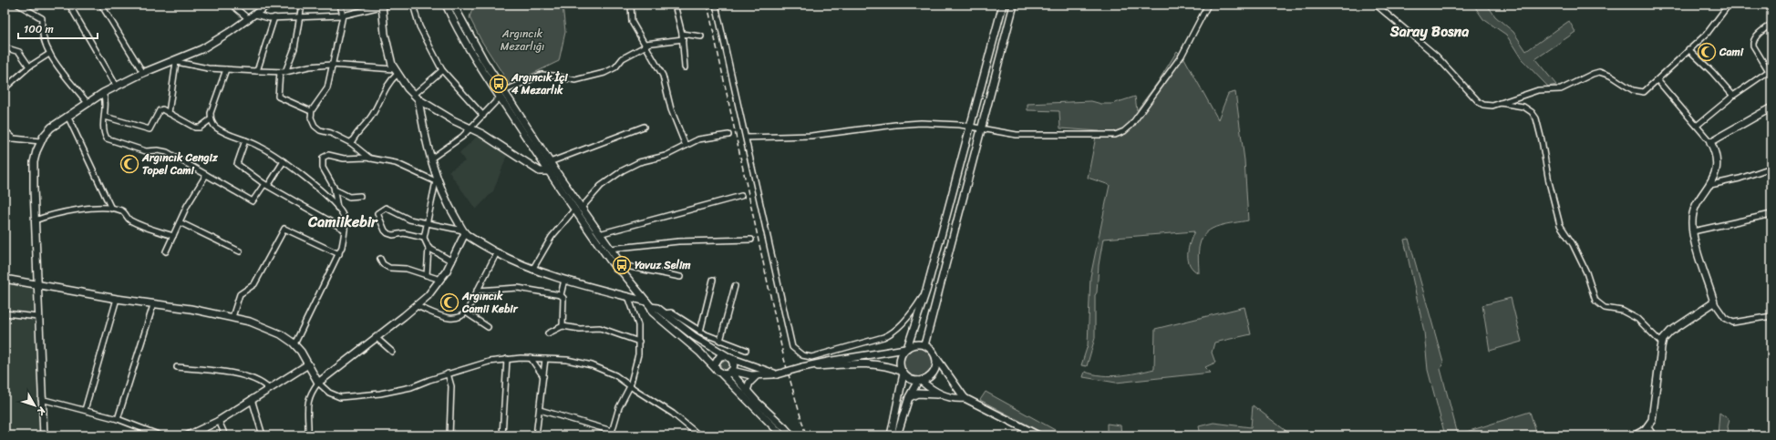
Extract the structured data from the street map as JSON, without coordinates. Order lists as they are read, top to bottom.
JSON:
{
  "districts": ["Saray Bosna", "Camiikebir"],
  "parks": ["Argıncık Mezarlığı"],
  "places": {
    "mosque": ["Cami", "Argıncık Cengiz Topel Cami", "Argıncık Camii Kebir"],
    "bus stop": ["Argıncık İçi 4 Mezarlık", "Yavuz Selim"]
  },
  "scale_bar": "100 m",
  "north": "bottom right"
}
